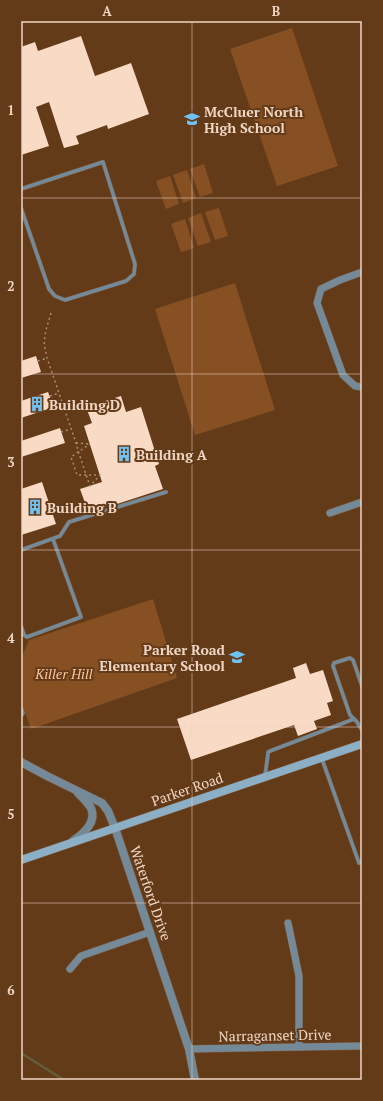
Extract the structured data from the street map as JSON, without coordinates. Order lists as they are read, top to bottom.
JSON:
{
  "streets": {
    "main road": ["Parker Road"],
    "street": ["Waterford Drive", "Narraganset Drive"]
  },
  "crossings": [
    ["Parker Road", "Waterford Drive"],
    ["Waterford Drive", "Narraganset Drive"]
  ],
  "parks": ["Killer Hill"],
  "places": {
    "school or university": ["McCluer North High School", "Parker Road Elementary School"],
    "building": ["Building D", "Building A", "Building B"]
  },
  "grid": {
    "columns": ["A", "B"],
    "rows": [
      "1",
      "2",
      "3",
      "4",
      "5",
      "6"
    ]
  }
}
